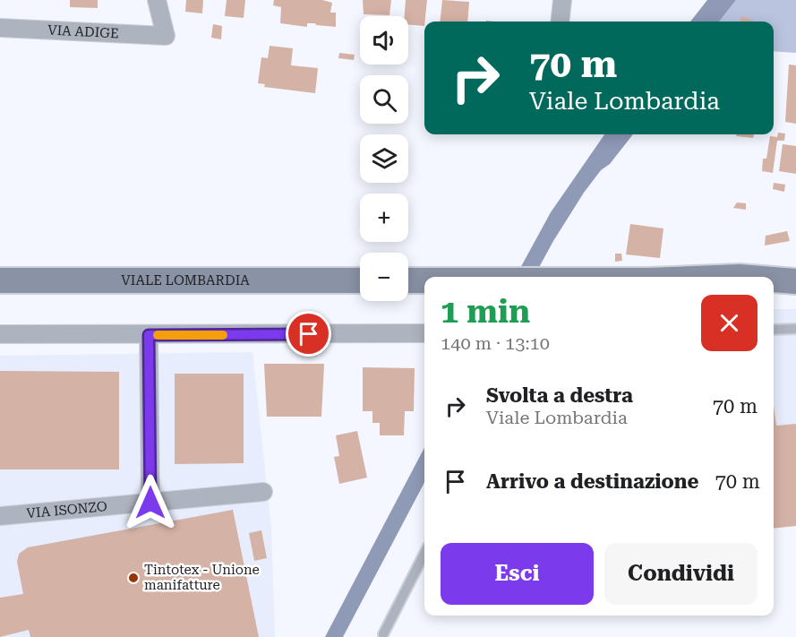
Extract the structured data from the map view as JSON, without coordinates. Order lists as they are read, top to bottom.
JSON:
{
  "streets": {
    "main road": ["VIALE LOMBARDIA"],
    "street": ["VIA ADIGE", "VIA ISONZO"]
  },
  "places": ["Tintotex - Unione manifatture"],
  "page": {
    "map_buttons": ["+", "−"],
    "turn": ["70 m", "Viale Lombardia"],
    "heading": ["1 min", "140 m · 13:10"],
    "list": [
      {
        "name": "Svolta a destra",
        "note": "Viale Lombardia",
        "value": "70 m"
      },
      {
        "name": "Arrivo a destinazione",
        "value": "70 m"
      }
    ],
    "buttons": ["Esci", "Condividi"]
  }
}
